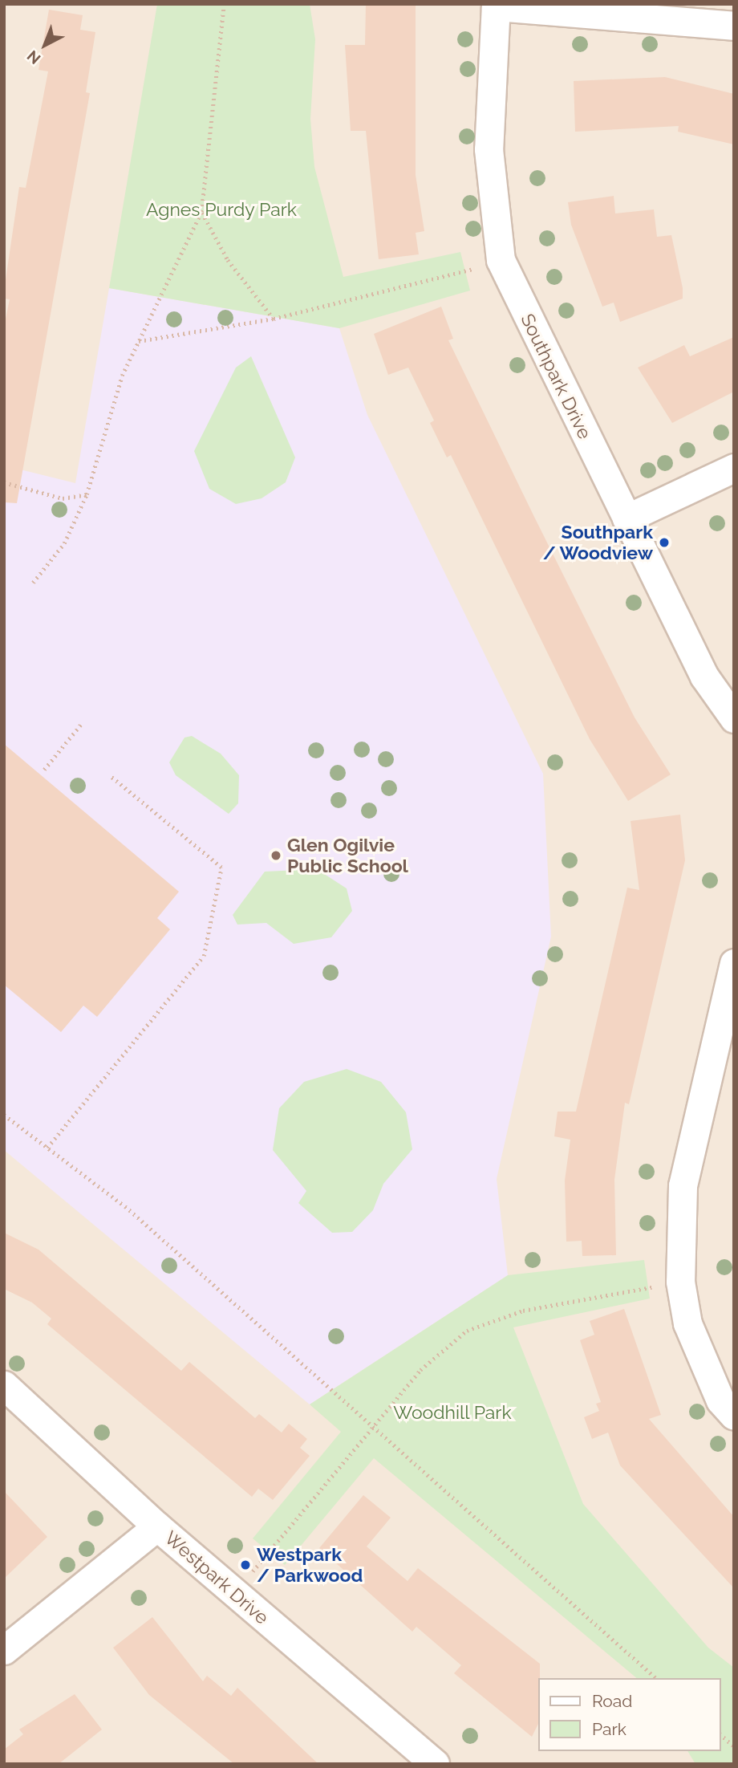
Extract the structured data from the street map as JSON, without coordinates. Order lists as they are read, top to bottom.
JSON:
{
  "streets": {
    "street": ["Southpark Drive", "Westpark Drive"]
  },
  "parks": ["Agnes Purdy Park", "Woodhill Park"],
  "places": ["Southpark / Woodview", "Glen Ogilvie Public School", "Westpark / Parkwood"],
  "legend": ["Road", "Park"],
  "north": "bottom left"
}
